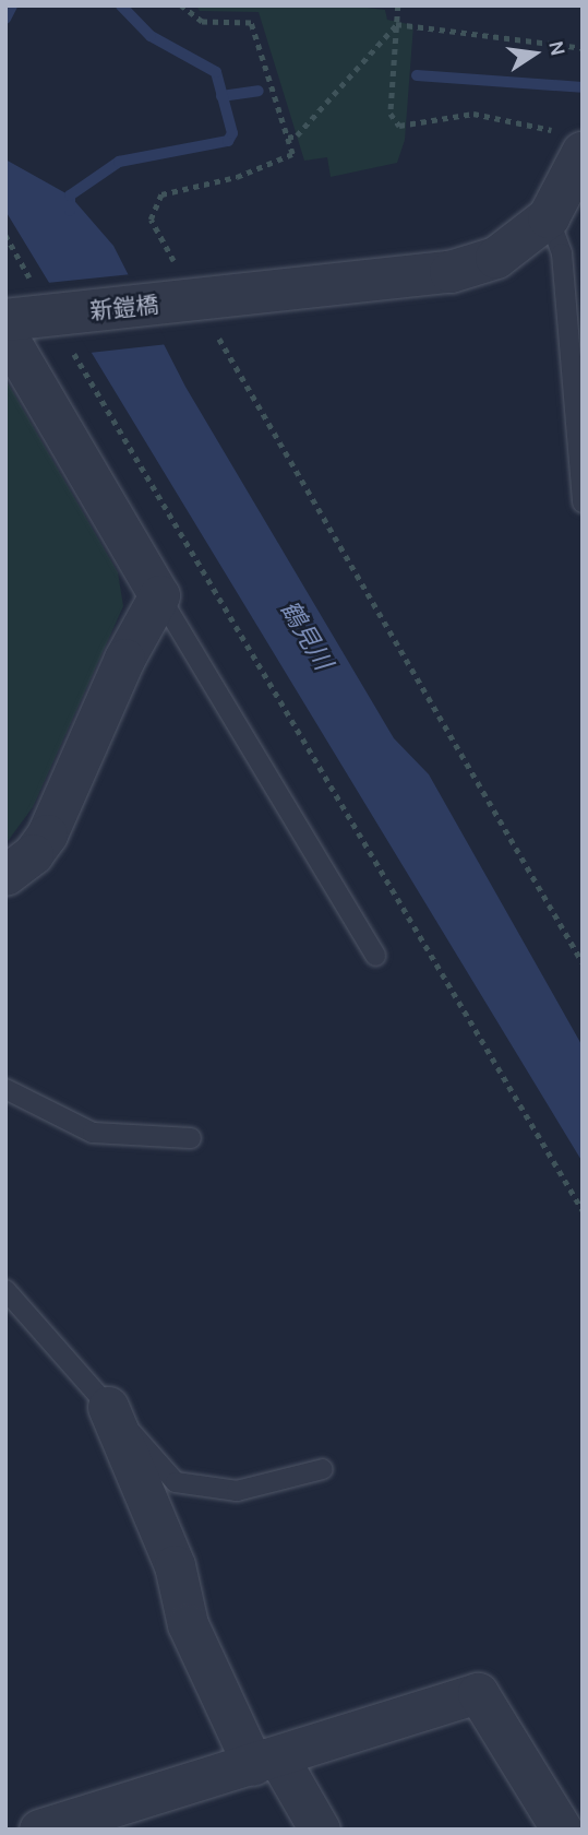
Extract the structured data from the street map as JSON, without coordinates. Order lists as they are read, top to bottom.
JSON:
{
  "streets": {
    "street": ["新鎧橋"]
  },
  "water": ["鶴見川"],
  "north": "right"
}
